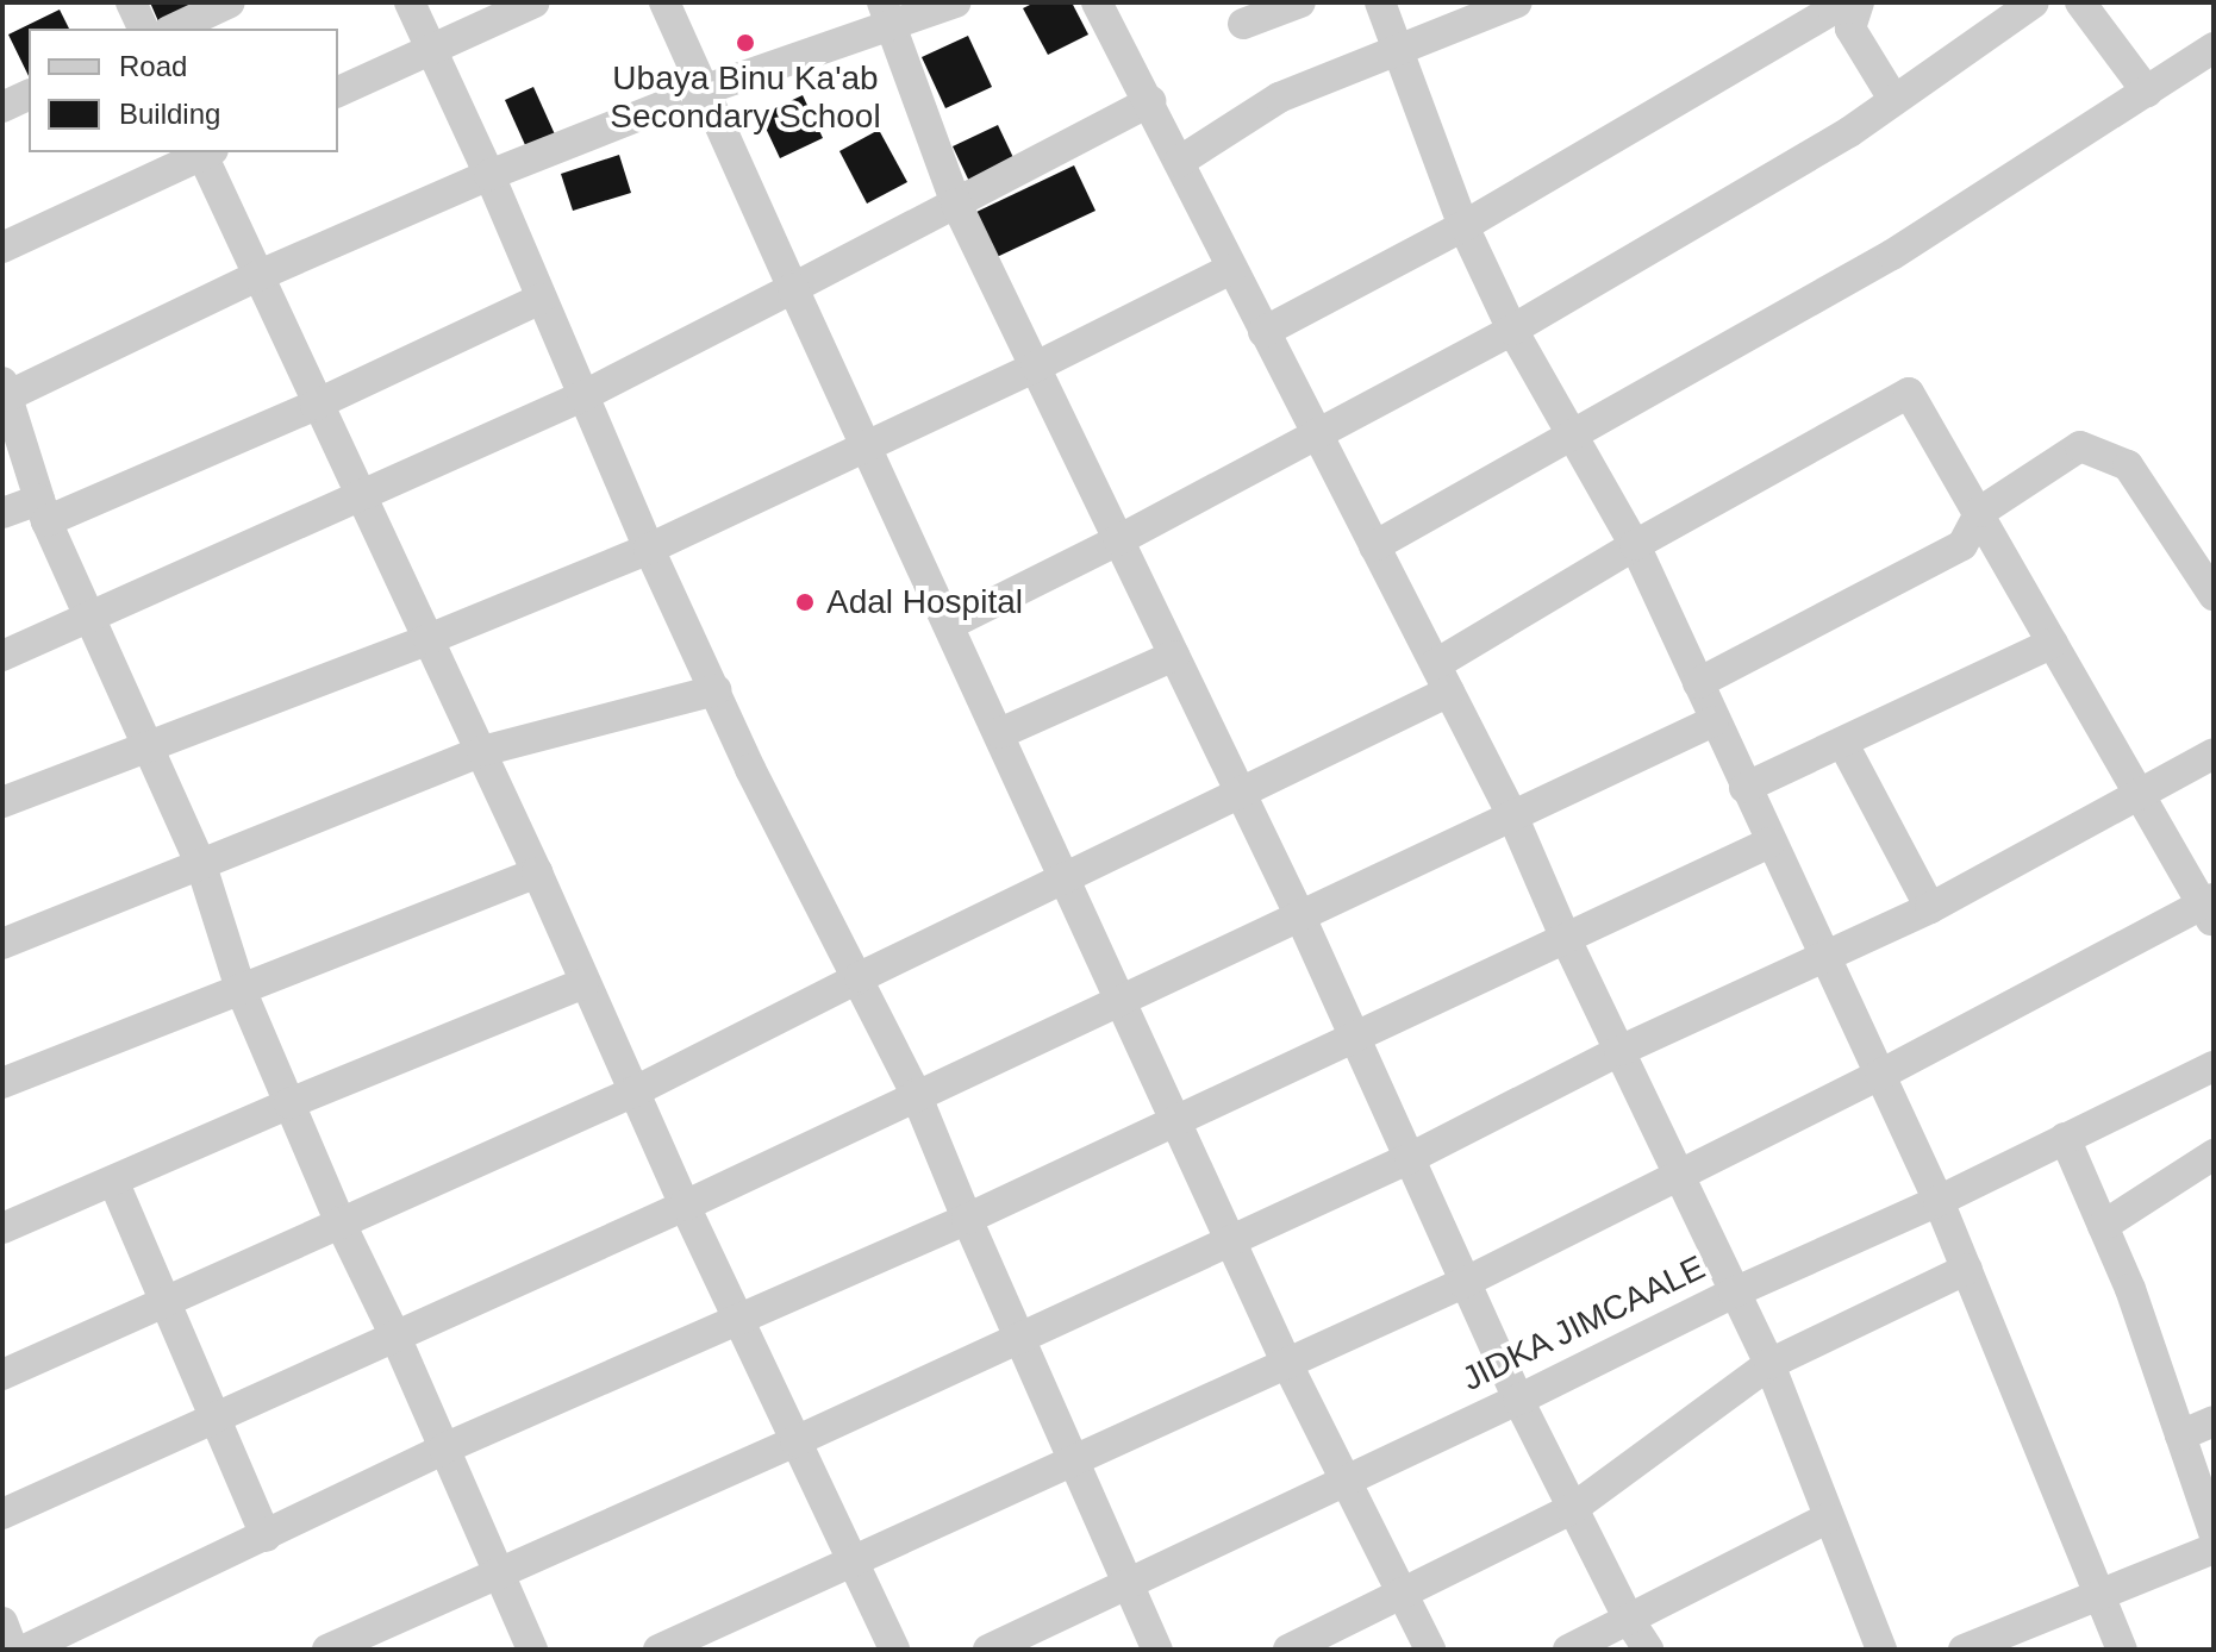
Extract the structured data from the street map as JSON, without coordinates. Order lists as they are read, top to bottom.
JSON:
{
  "streets": {
    "street": ["JIDKA JIMCAALE"]
  },
  "places": ["Ubaya Binu Ka'ab Secondary School", "Adal Hospital"],
  "legend": ["Road", "Building"]
}
